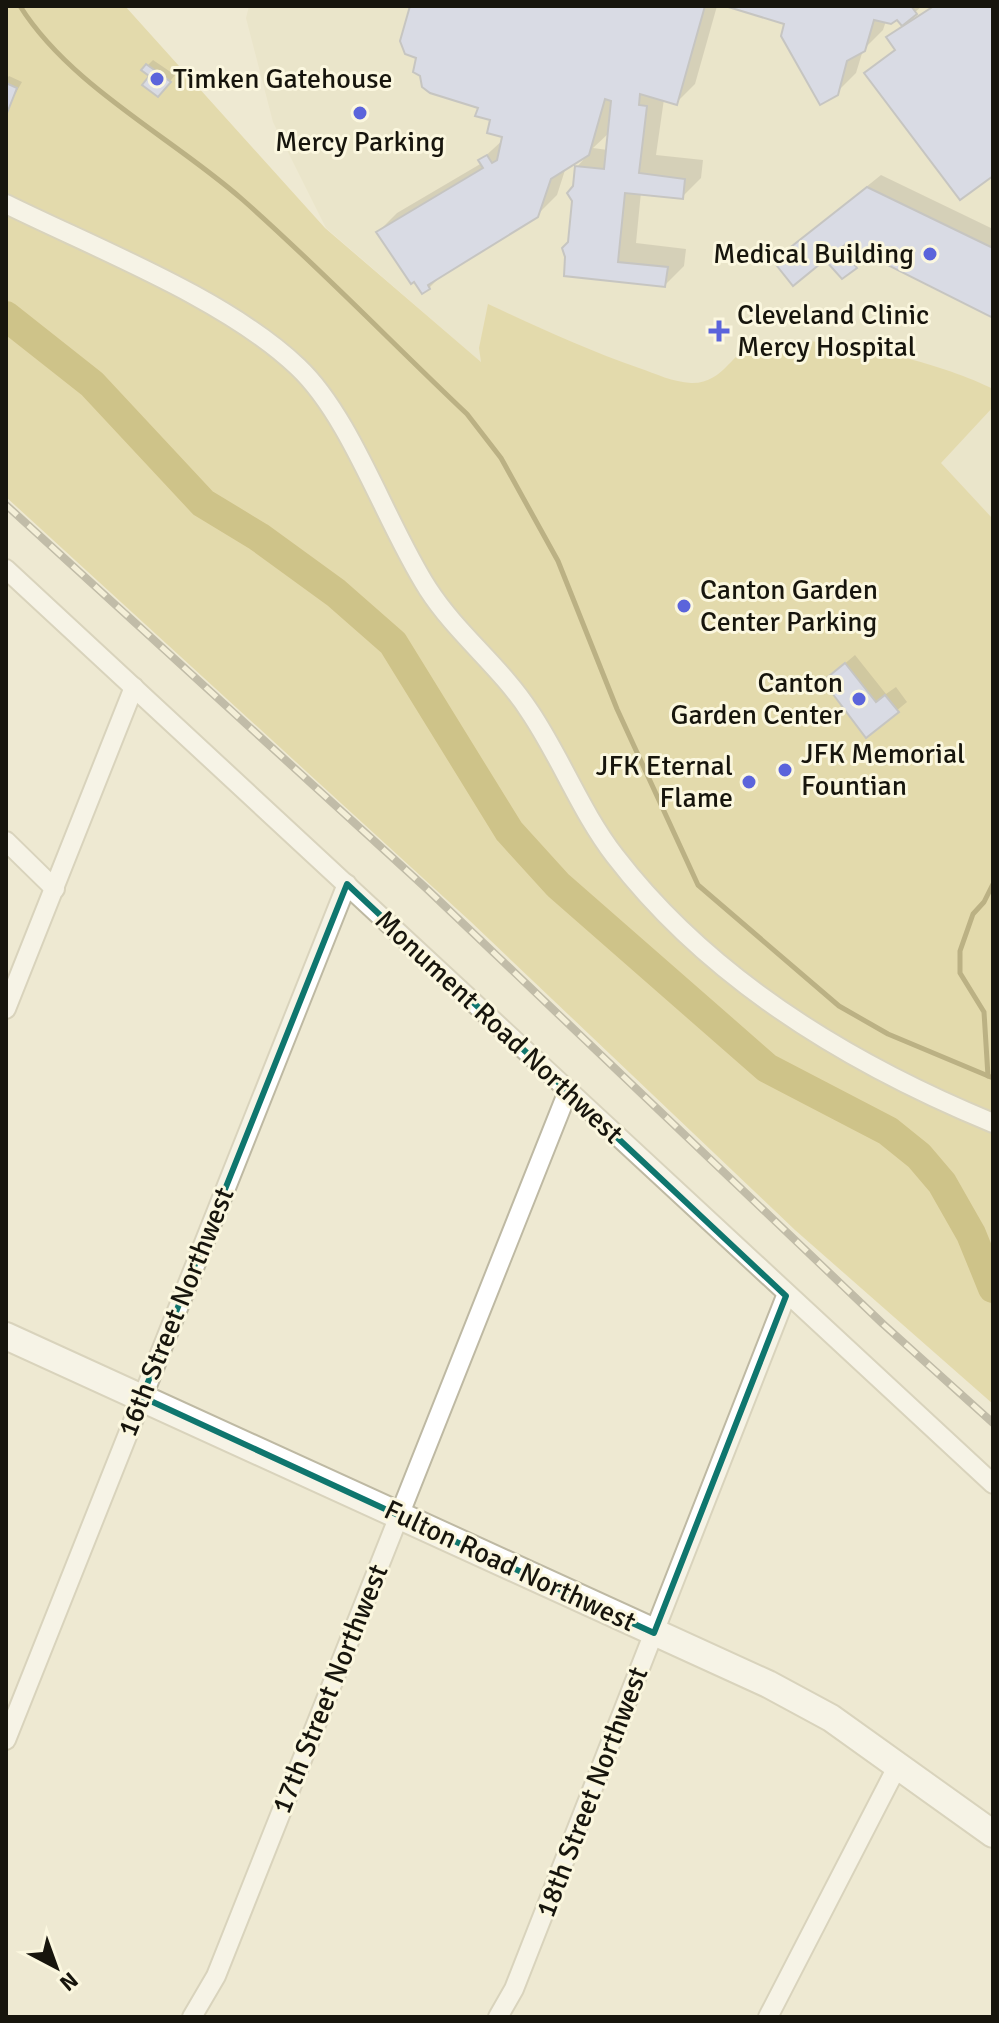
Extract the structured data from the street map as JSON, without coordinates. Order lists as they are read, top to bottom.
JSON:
{
  "streets": {
    "main road": ["Fulton Road Northwest"],
    "street": [
      "Monument Road Northwest",
      "16th Street Northwest",
      "17th Street Northwest",
      "18th Street Northwest"
    ]
  },
  "crossings": [
    ["Monument Road Northwest", "16th Street Northwest"],
    ["Monument Road Northwest", "17th Street Northwest"],
    ["Monument Road Northwest", "18th Street Northwest"],
    ["16th Street Northwest", "Fulton Road Northwest"],
    ["Fulton Road Northwest", "17th Street Northwest"],
    ["Fulton Road Northwest", "18th Street Northwest"]
  ],
  "places": {
    "other": [
      "Timken Gatehouse",
      "Mercy Parking",
      "Medical Building",
      "Canton Garden Center Parking",
      "Canton Garden Center",
      "JFK Memorial Fountian",
      "JFK Eternal Flame"
    ],
    "health": ["Cleveland Clinic Mercy Hospital"]
  },
  "north": "bottom right"
}
